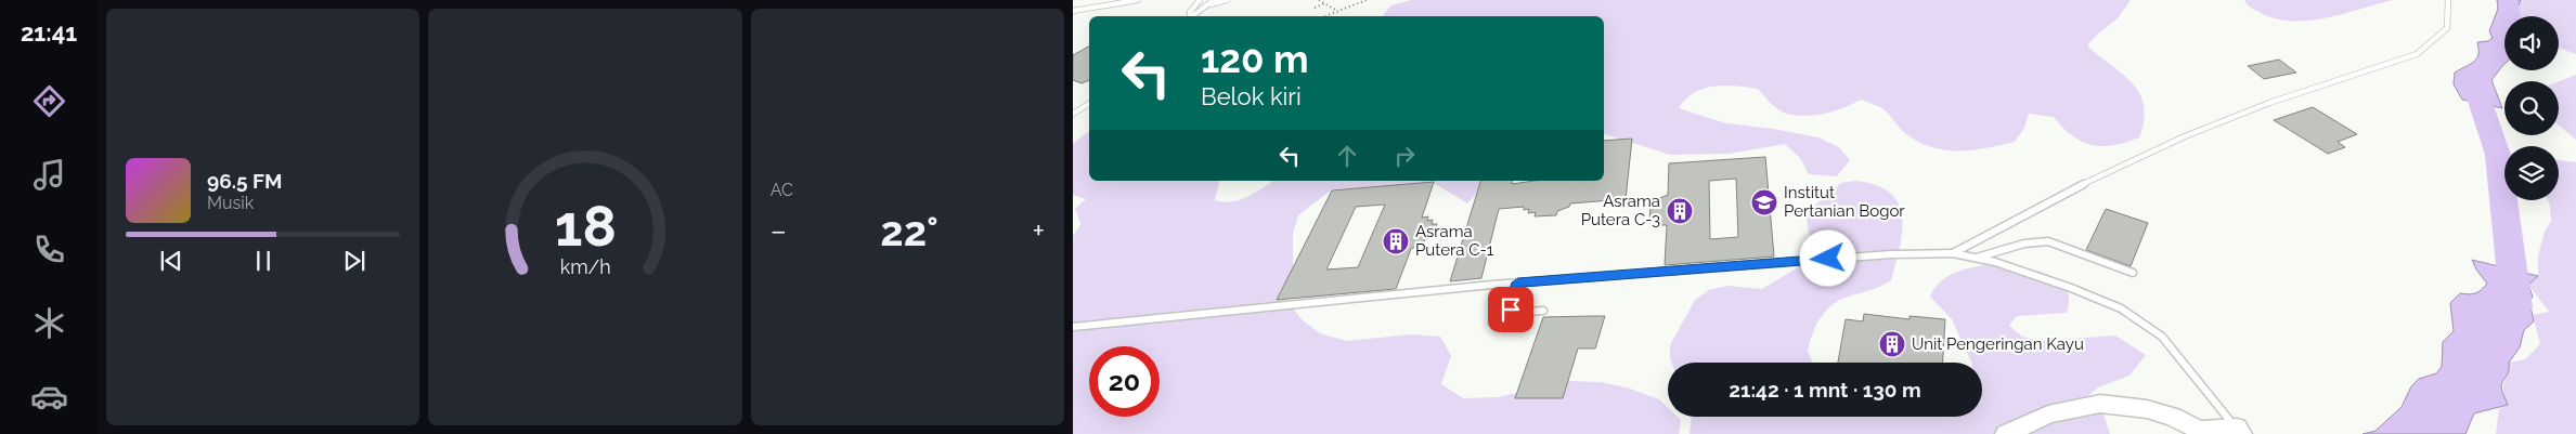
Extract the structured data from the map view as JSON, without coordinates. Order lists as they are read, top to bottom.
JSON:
{
  "places": {
    "school or university": ["Institut Pertanian Bogor"],
    "building": ["Asrama Putera C-3", "Asrama Putera C-1", "Unit Pengeringan Kayu"]
  },
  "page": {
    "tabs": "21:41",
    "tile": "AC",
    "turn": ["120 m", "Belok kiri"],
    "song": ["96.5 FM", "Musik"],
    "heat": ["−", "22°", "+"],
    "limit": "20",
    "trip": "21:42 · 1 mnt · 130 m",
    "gauge": ["18", "km/h"]
  }
}
